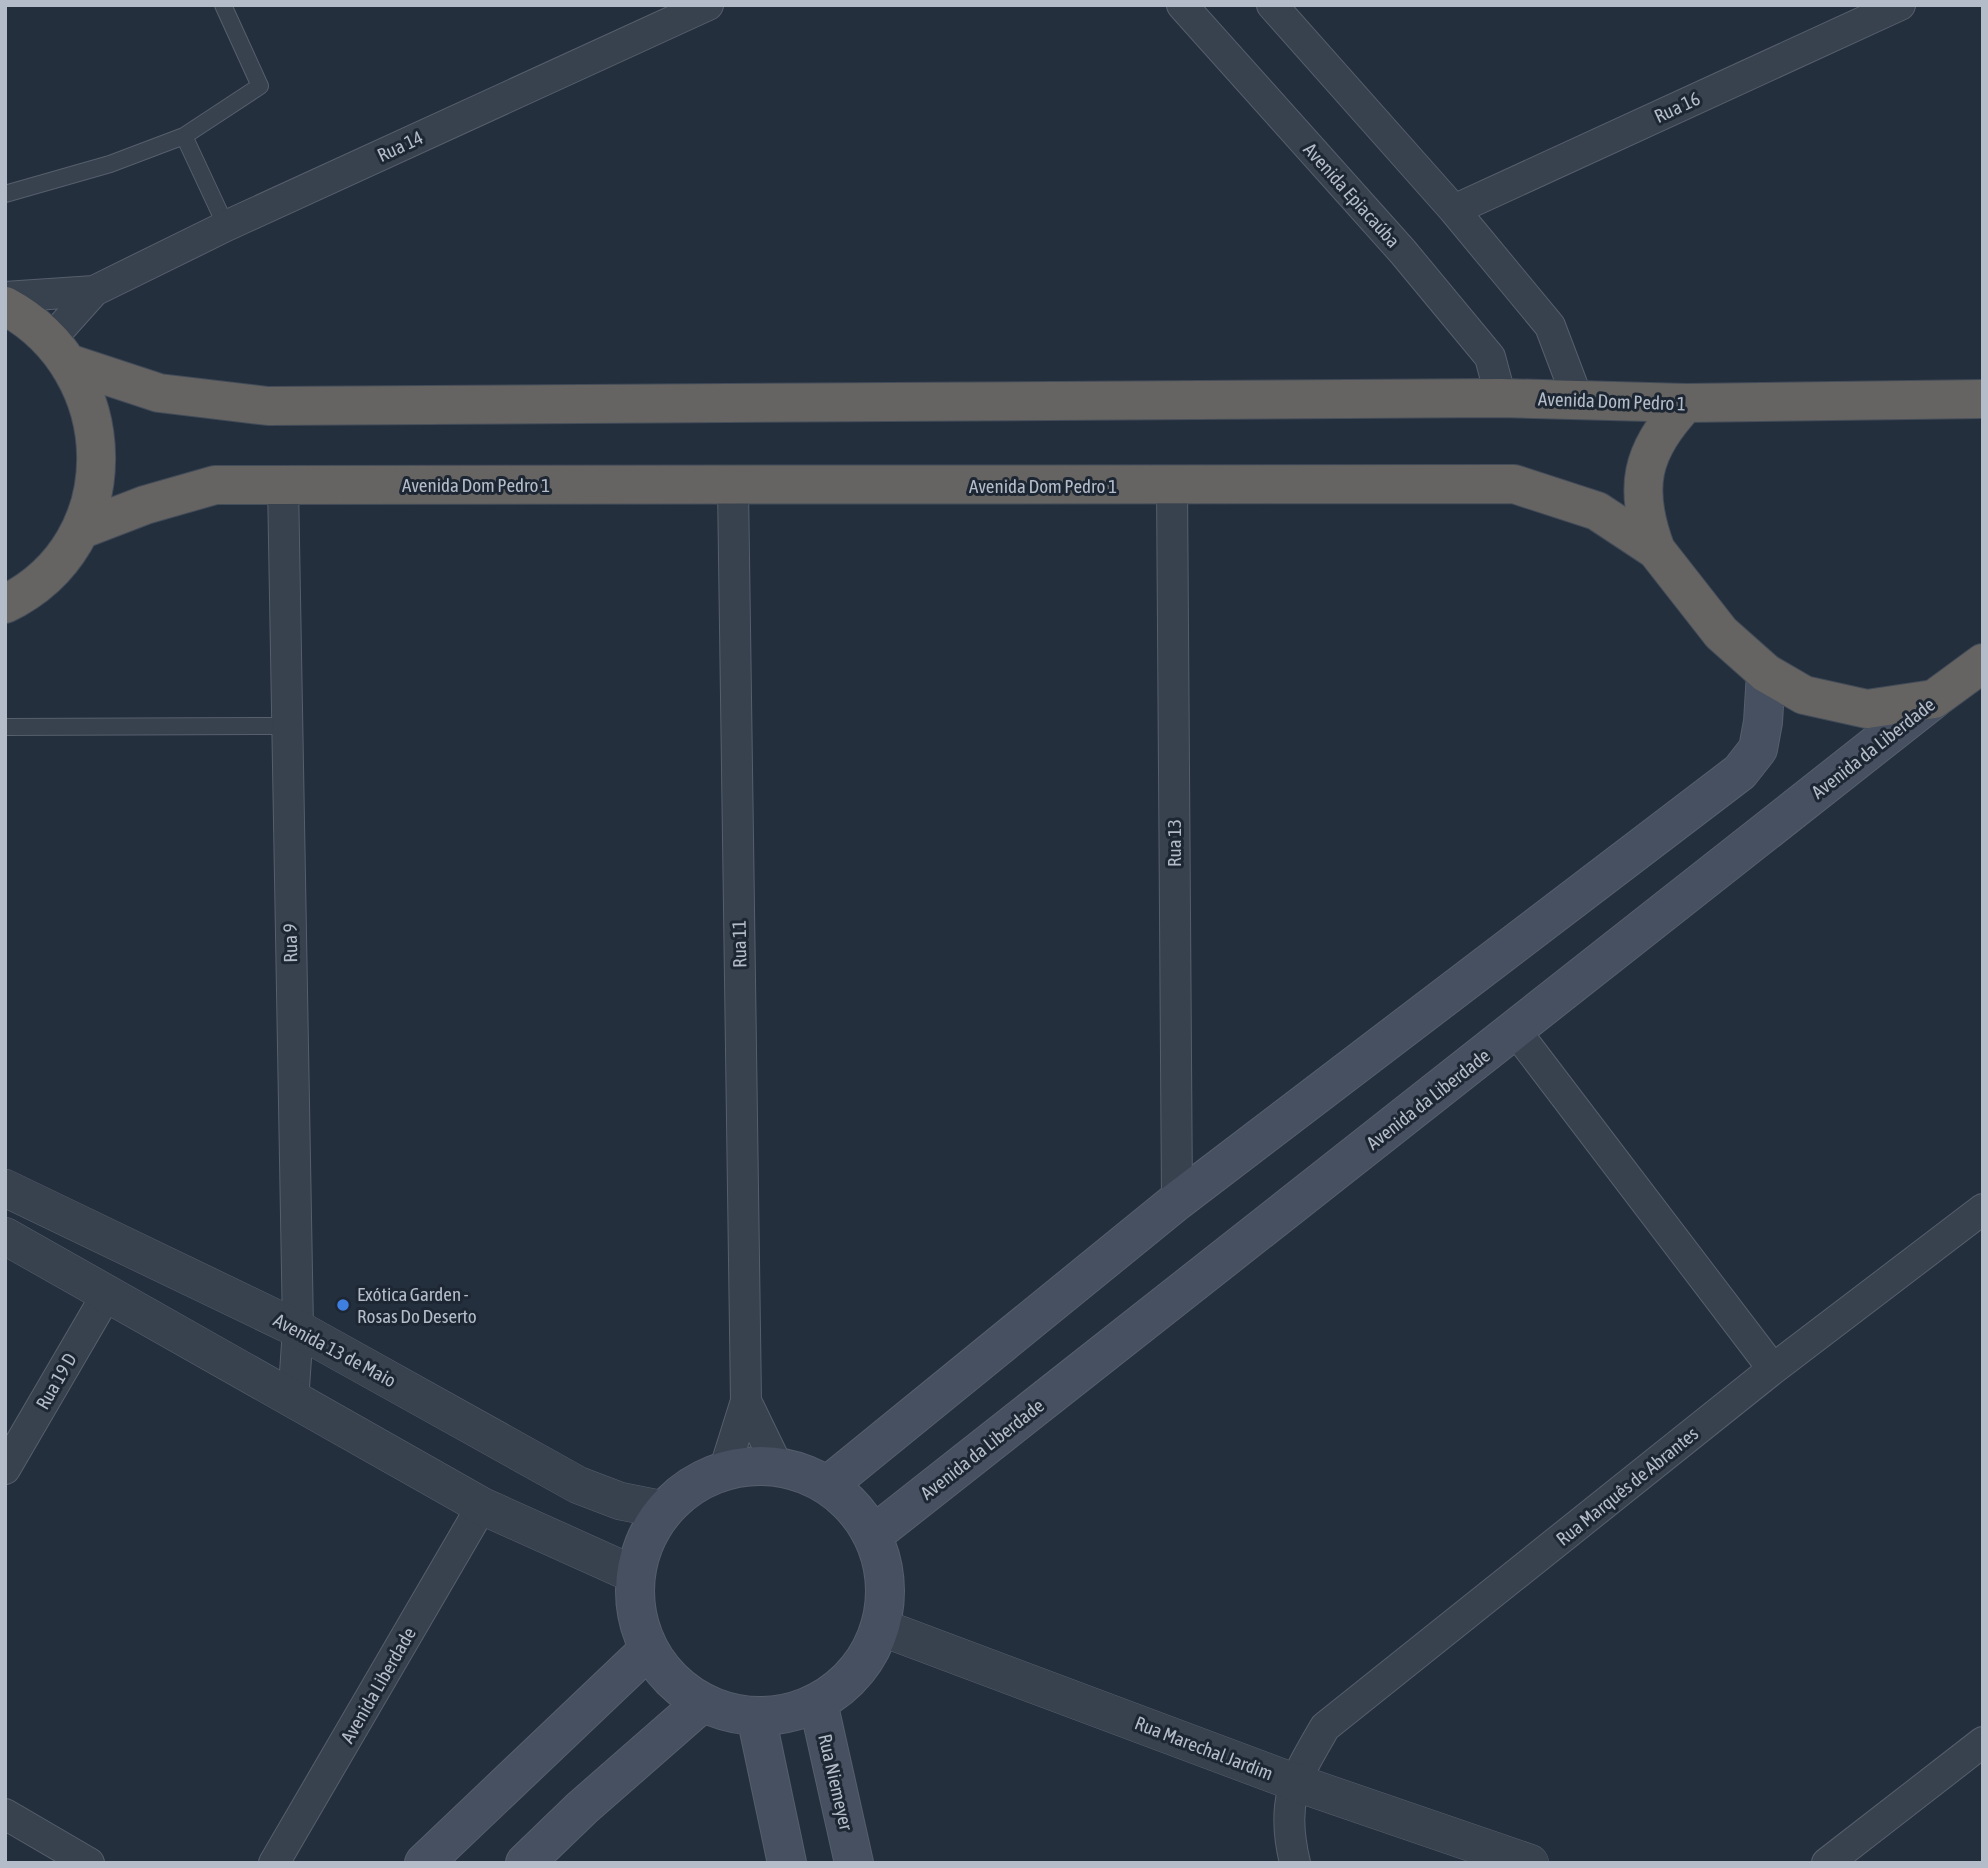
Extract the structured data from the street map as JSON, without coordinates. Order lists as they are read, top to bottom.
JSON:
{
  "streets": {
    "highway": ["Avenida Dom Pedro 1", "Avenida da Liberdade"],
    "main road": ["Rua Niemeyer"],
    "street": [
      "Rua 16",
      "Rua 14",
      "Avenida Epiacaúba",
      "Rua 13",
      "Rua 9",
      "Rua 11",
      "Avenida 13 de Maio",
      "Rua 19 D",
      "Rua Marquês de Abrantes",
      "Avenida Liberdade",
      "Rua Marechal Jardim"
    ]
  },
  "crossings": [
    ["Rua 14", "Avenida Dom Pedro 1"],
    ["Avenida Epiacaúba", "Avenida Dom Pedro 1"],
    ["Avenida Dom Pedro 1", "Avenida da Liberdade"],
    ["Avenida Dom Pedro 1", "Rua 13"],
    ["Avenida Dom Pedro 1", "Rua 9"],
    ["Avenida Dom Pedro 1", "Rua 11"],
    ["Avenida da Liberdade", "Rua 11"],
    ["Avenida da Liberdade", "Avenida 13 de Maio"],
    ["Avenida da Liberdade", "Rua Marechal Jardim"],
    ["Avenida da Liberdade", "Rua Niemeyer"],
    ["Rua 9", "Avenida 13 de Maio"],
    ["Rua 11", "Avenida 13 de Maio"],
    ["Rua 11", "Rua Marechal Jardim"],
    ["Rua 11", "Rua Niemeyer"],
    ["Avenida 13 de Maio", "Rua Marechal Jardim"],
    ["Avenida 13 de Maio", "Rua Niemeyer"],
    ["Rua Marquês de Abrantes", "Rua Marechal Jardim"],
    ["Rua Marechal Jardim", "Rua Niemeyer"]
  ],
  "places": ["Exótica Garden - Rosas Do Deserto"]
}
